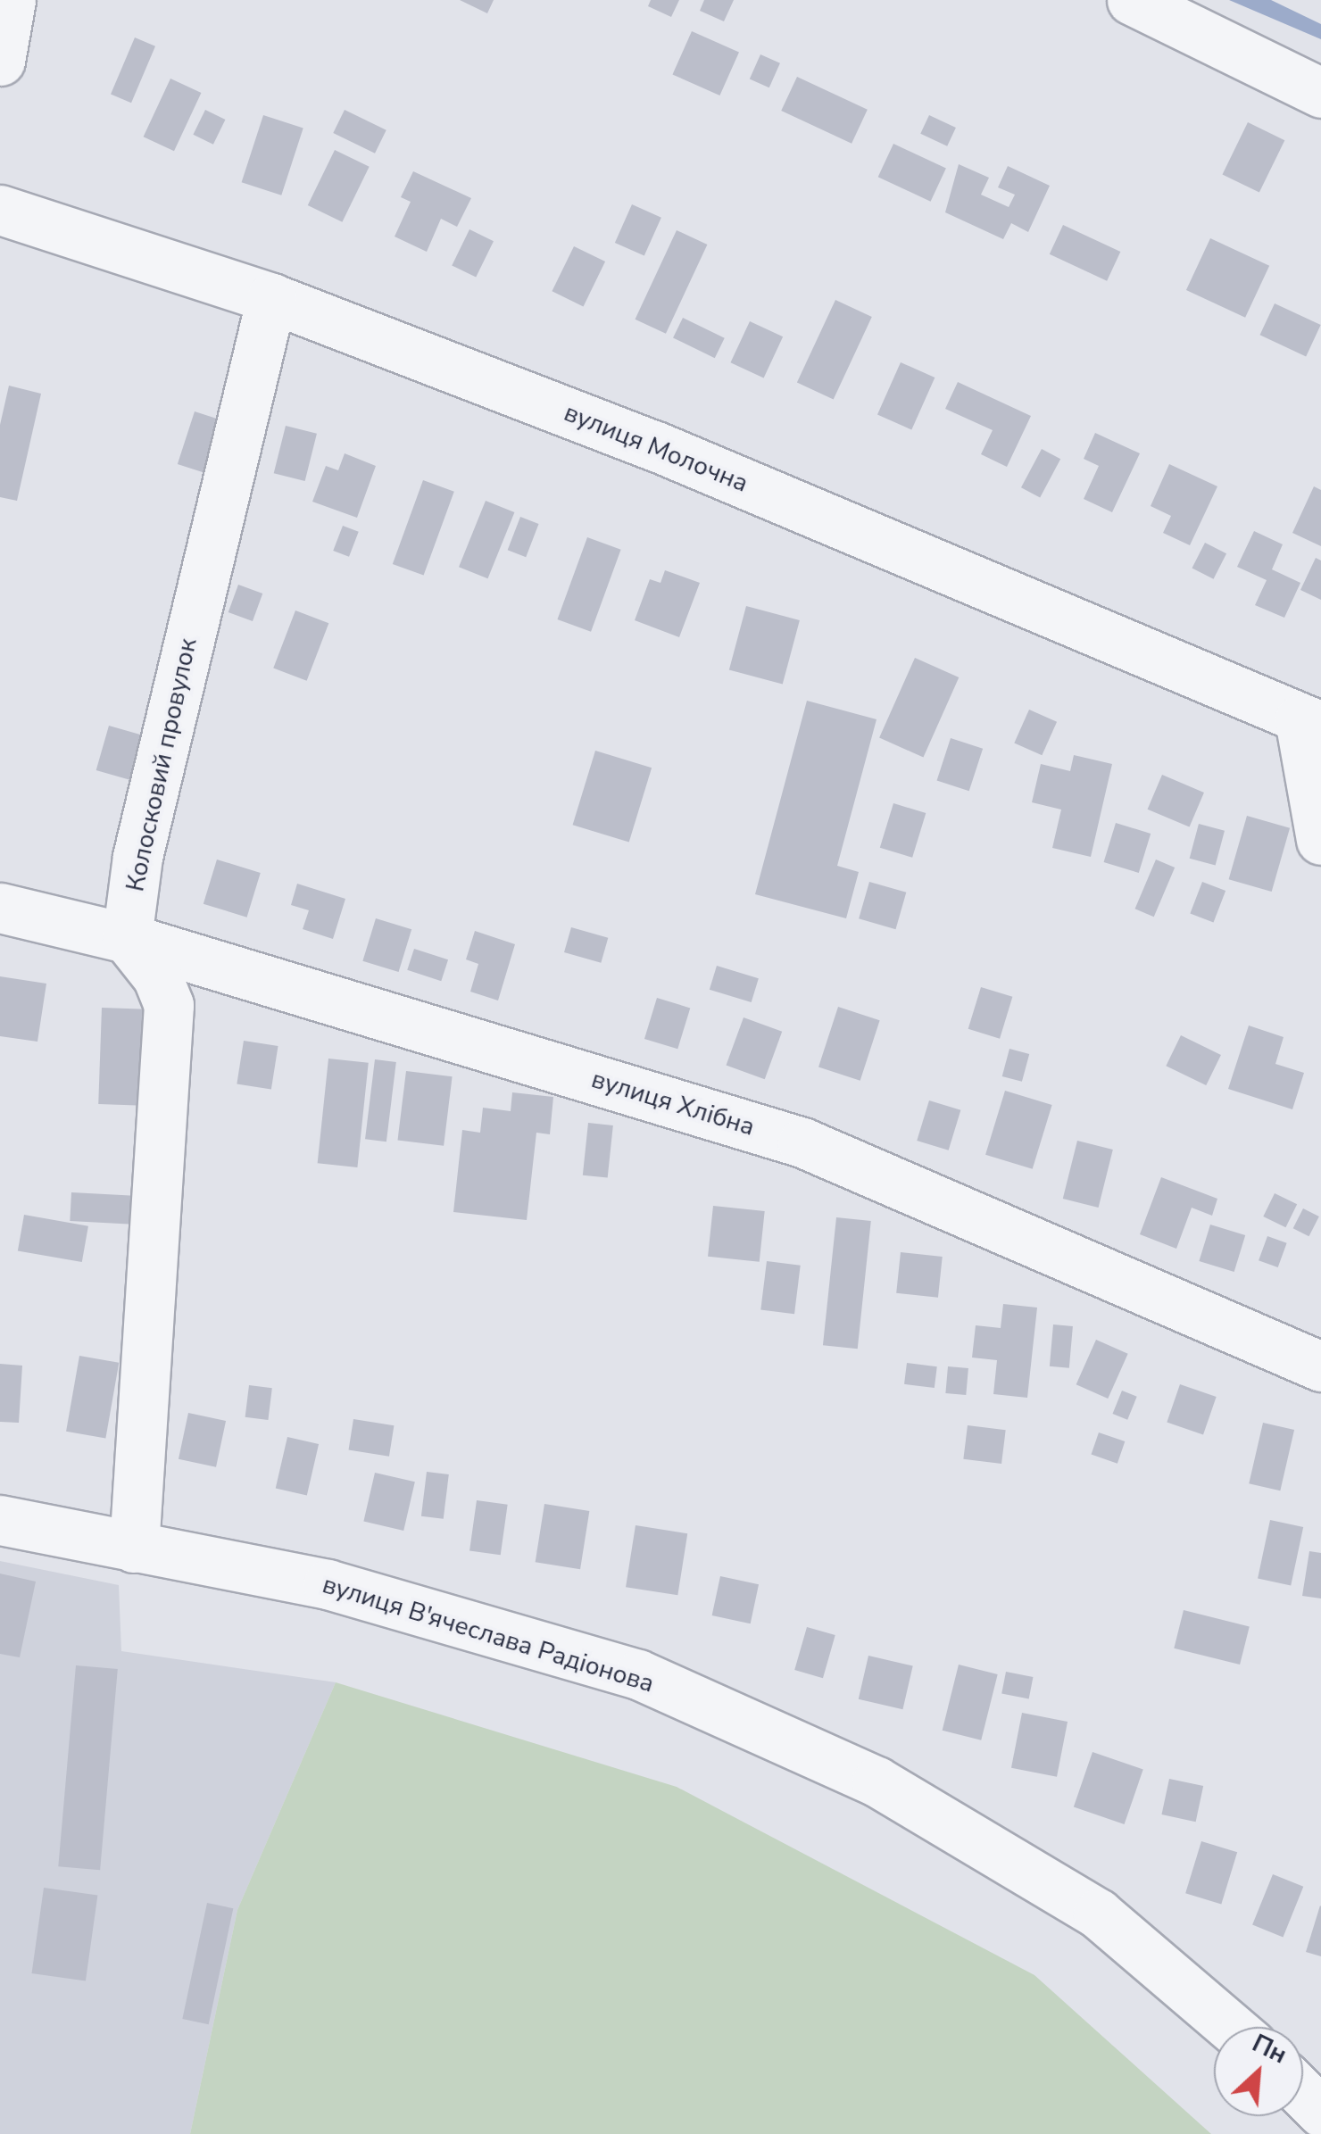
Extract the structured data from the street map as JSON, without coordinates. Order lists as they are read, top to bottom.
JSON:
{
  "streets": {
    "street": [
      "вулиця Молочна",
      "Колосковий провулок",
      "вулиця Хлібна",
      "вулиця В'ячеслава Радіонова"
    ]
  },
  "crossings": [
    ["вулиця Молочна", "Колосковий провулок"],
    ["Колосковий провулок", "вулиця Хлібна"]
  ],
  "north": "top right"
}
